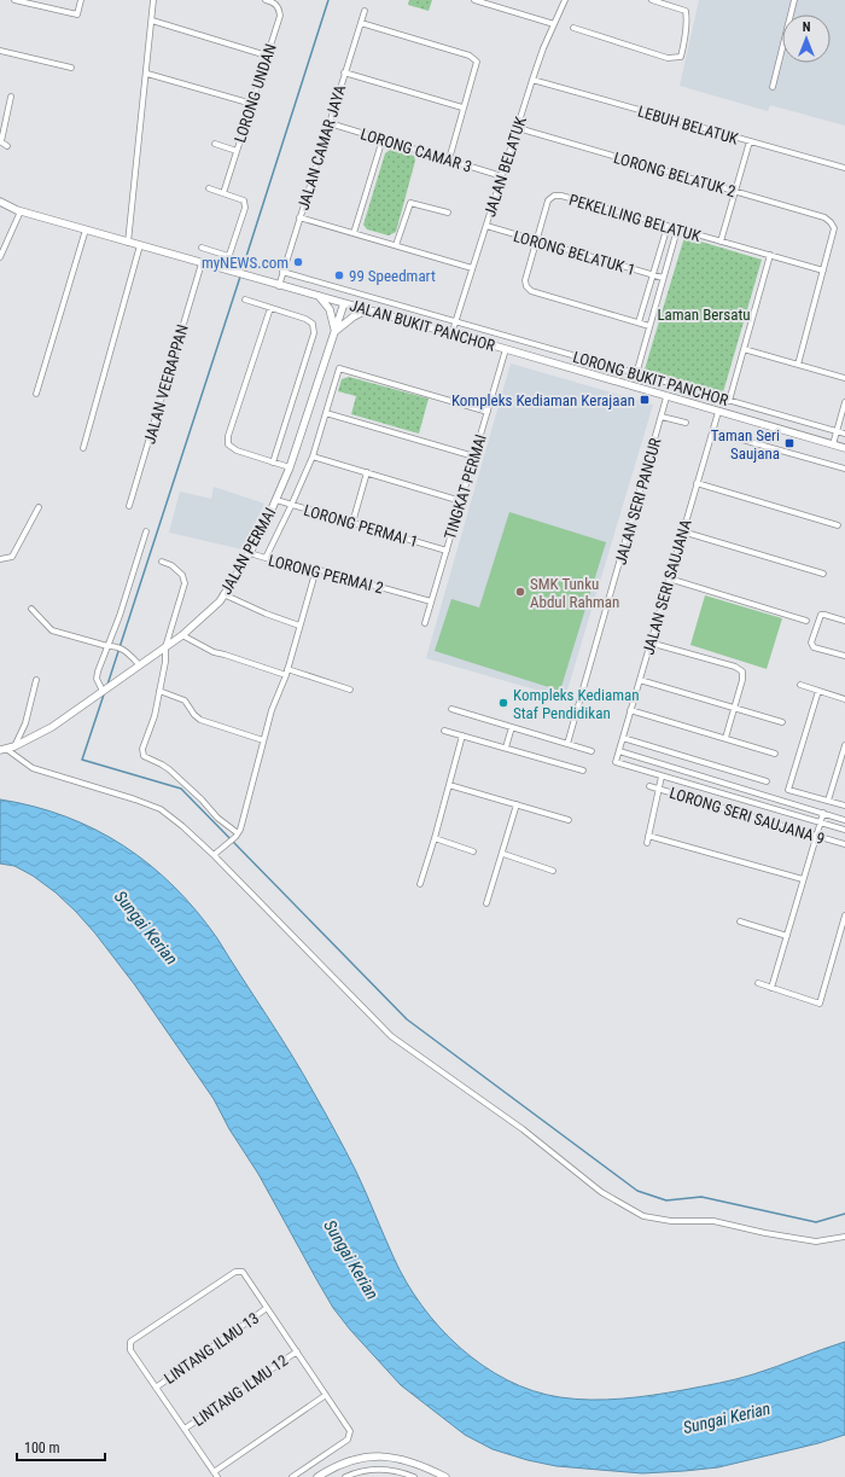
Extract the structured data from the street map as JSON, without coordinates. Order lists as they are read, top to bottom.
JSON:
{
  "streets": {
    "main road": ["JALAN BUKIT PANCHOR", "JALAN PERMAI"],
    "street": [
      "LORONG UNDAN",
      "LEBUH BELATUK",
      "JALAN CAMAR JAYA",
      "LORONG CAMAR 3",
      "JALAN BELATUK",
      "LORONG BELATUK 2",
      "PEKELILING BELATUK",
      "LORONG BELATUK 1",
      "LORONG BUKIT PANCHOR",
      "JALAN VEERAPPAN",
      "TINGKAT PERMAI",
      "JALAN SERI PANCUR",
      "LORONG PERMAI 1",
      "LORONG PERMAI 2",
      "JALAN SERI SAUJANA",
      "LORONG SERI SAUJANA 9",
      "LINTANG ILMU 13",
      "LINTANG ILMU 12"
    ]
  },
  "crossings": [
    ["LEBUH BELATUK", "JALAN BELATUK"],
    ["JALAN CAMAR JAYA", "LORONG CAMAR 3"],
    ["JALAN CAMAR JAYA", "JALAN BUKIT PANCHOR"],
    ["LORONG CAMAR 3", "JALAN BELATUK"],
    ["JALAN BELATUK", "LORONG BELATUK 2"],
    ["JALAN BELATUK", "LORONG BELATUK 1"],
    ["JALAN BELATUK", "JALAN BUKIT PANCHOR"],
    ["JALAN BELATUK", "LORONG BUKIT PANCHOR"],
    ["LORONG BELATUK 2", "PEKELILING BELATUK"],
    ["PEKELILING BELATUK", "LORONG BELATUK 1"],
    ["JALAN BUKIT PANCHOR", "LORONG BUKIT PANCHOR"],
    ["JALAN BUKIT PANCHOR", "JALAN VEERAPPAN"],
    ["JALAN BUKIT PANCHOR", "TINGKAT PERMAI"],
    ["JALAN BUKIT PANCHOR", "JALAN SERI PANCUR"],
    ["JALAN BUKIT PANCHOR", "JALAN PERMAI"],
    ["JALAN BUKIT PANCHOR", "JALAN SERI SAUJANA"],
    ["TINGKAT PERMAI", "LORONG PERMAI 1"],
    ["TINGKAT PERMAI", "LORONG PERMAI 2"],
    ["LORONG PERMAI 1", "JALAN PERMAI"],
    ["JALAN PERMAI", "LORONG PERMAI 2"]
  ],
  "water": ["Sungai Kerian"],
  "parks": ["Laman Bersatu"],
  "places": {
    "other": [
      "myNEWS.com",
      "99 Speedmart",
      "SMK Tunku Abdul Rahman",
      "Kompleks Kediaman Staf Pendidikan"
    ],
    "transit": ["Kompleks Kediaman Kerajaan", "Taman Seri Saujana"]
  },
  "scale_bar": "100 m",
  "north": "top"
}
